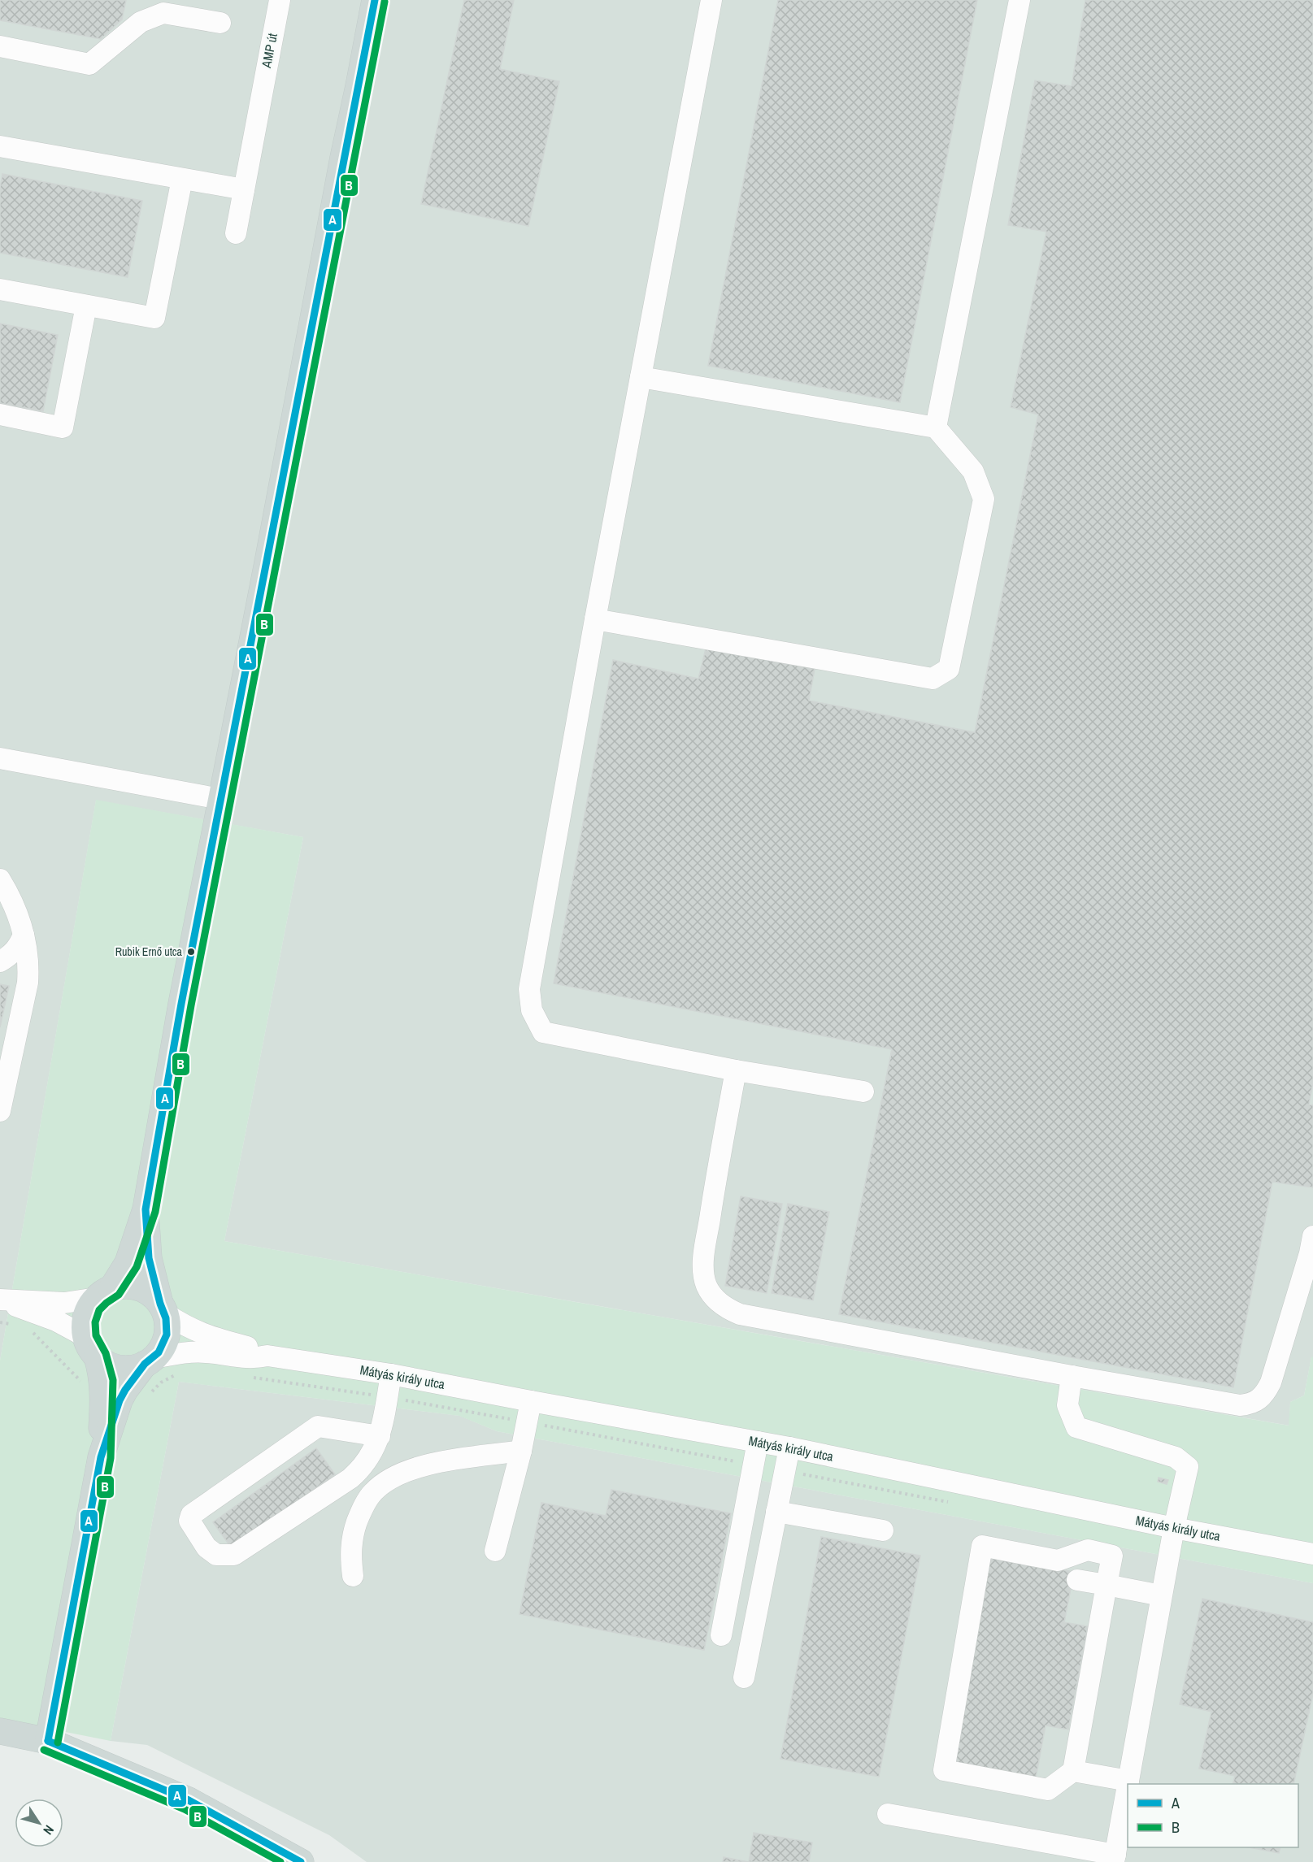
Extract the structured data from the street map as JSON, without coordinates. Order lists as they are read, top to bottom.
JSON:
{
  "streets": {
    "street": ["AMP út", "Mátyás király utca"]
  },
  "places": ["Rubik Ernő utca"],
  "lines": ["transit line A", "transit line B"],
  "legend": ["A", "B"],
  "north": "bottom right"
}
